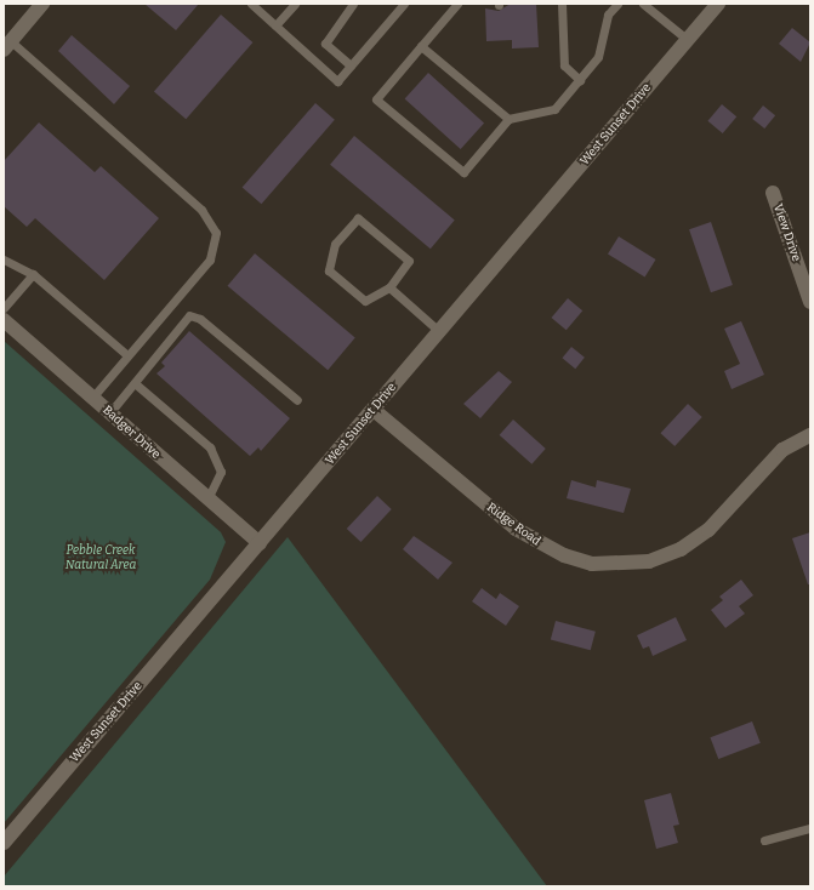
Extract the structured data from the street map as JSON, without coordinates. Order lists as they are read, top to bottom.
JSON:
{
  "streets": {
    "main road": [
      "West Sunset Drive",
      "View Drive",
      "Badger Drive",
      "Ridge Road"
    ]
  },
  "crossings": [
    ["West Sunset Drive", "Badger Drive"],
    ["West Sunset Drive", "Ridge Road"]
  ],
  "parks": ["Pebble Creek Natural Area"]
}
